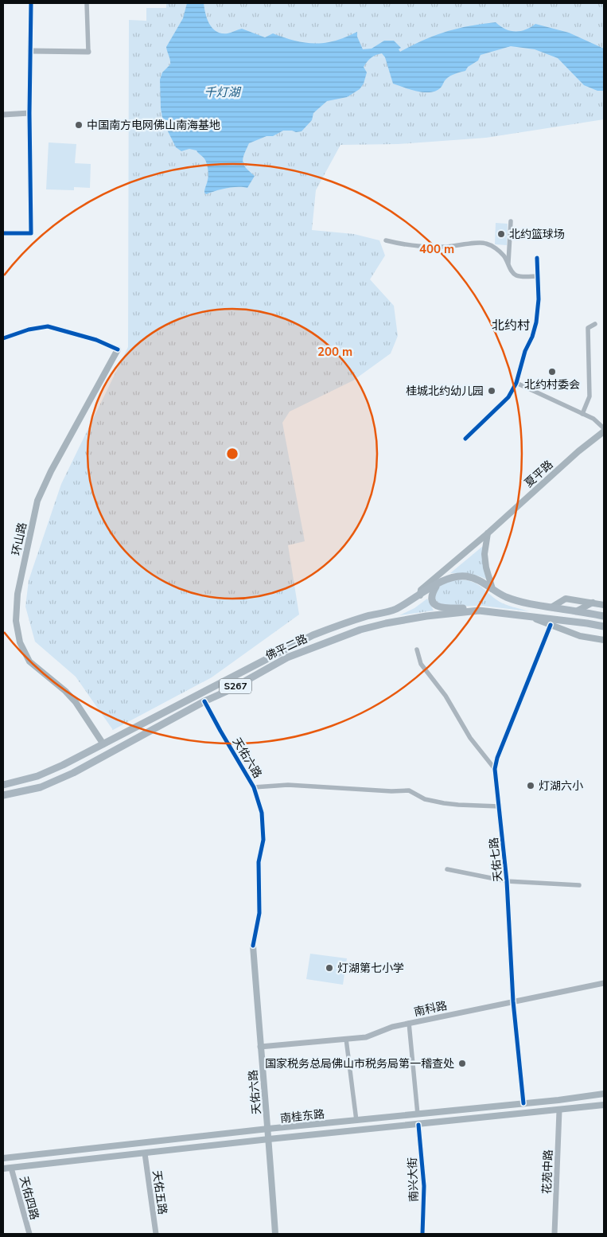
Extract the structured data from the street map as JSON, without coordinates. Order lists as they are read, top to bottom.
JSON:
{
  "streets": {
    "main road": [
      "夏平路",
      "环山路",
      "佛平二路",
      "S267",
      "天佑六路",
      "南桂东路"
    ],
    "street": [
      "天佑七路",
      "南科路",
      "花苑中路",
      "南兴大街",
      "天佑五路",
      "天佑四路"
    ]
  },
  "crossings": [
    ["夏平路", "佛平二路"],
    ["环山路", "佛平二路"],
    ["佛平二路", "天佑六路"],
    ["天佑六路", "南科路"],
    ["天佑六路", "南桂东路"],
    ["天佑七路", "南科路"],
    ["天佑七路", "南桂东路"],
    ["南桂东路", "花苑中路"],
    ["南桂东路", "南兴大街"],
    ["南桂东路", "天佑五路"],
    ["南桂东路", "天佑四路"]
  ],
  "districts": ["北约村"],
  "water": ["千灯湖"],
  "places": [
    "中国南方电网佛山南海基地",
    "北约篮球场",
    "北约村委会",
    "桂城北约幼儿园",
    "灯湖六小",
    "灯湖第七小学",
    "国家税务总局佛山市税务局第一稽查处"
  ],
  "rings": ["400 m", "200 m"]
}
